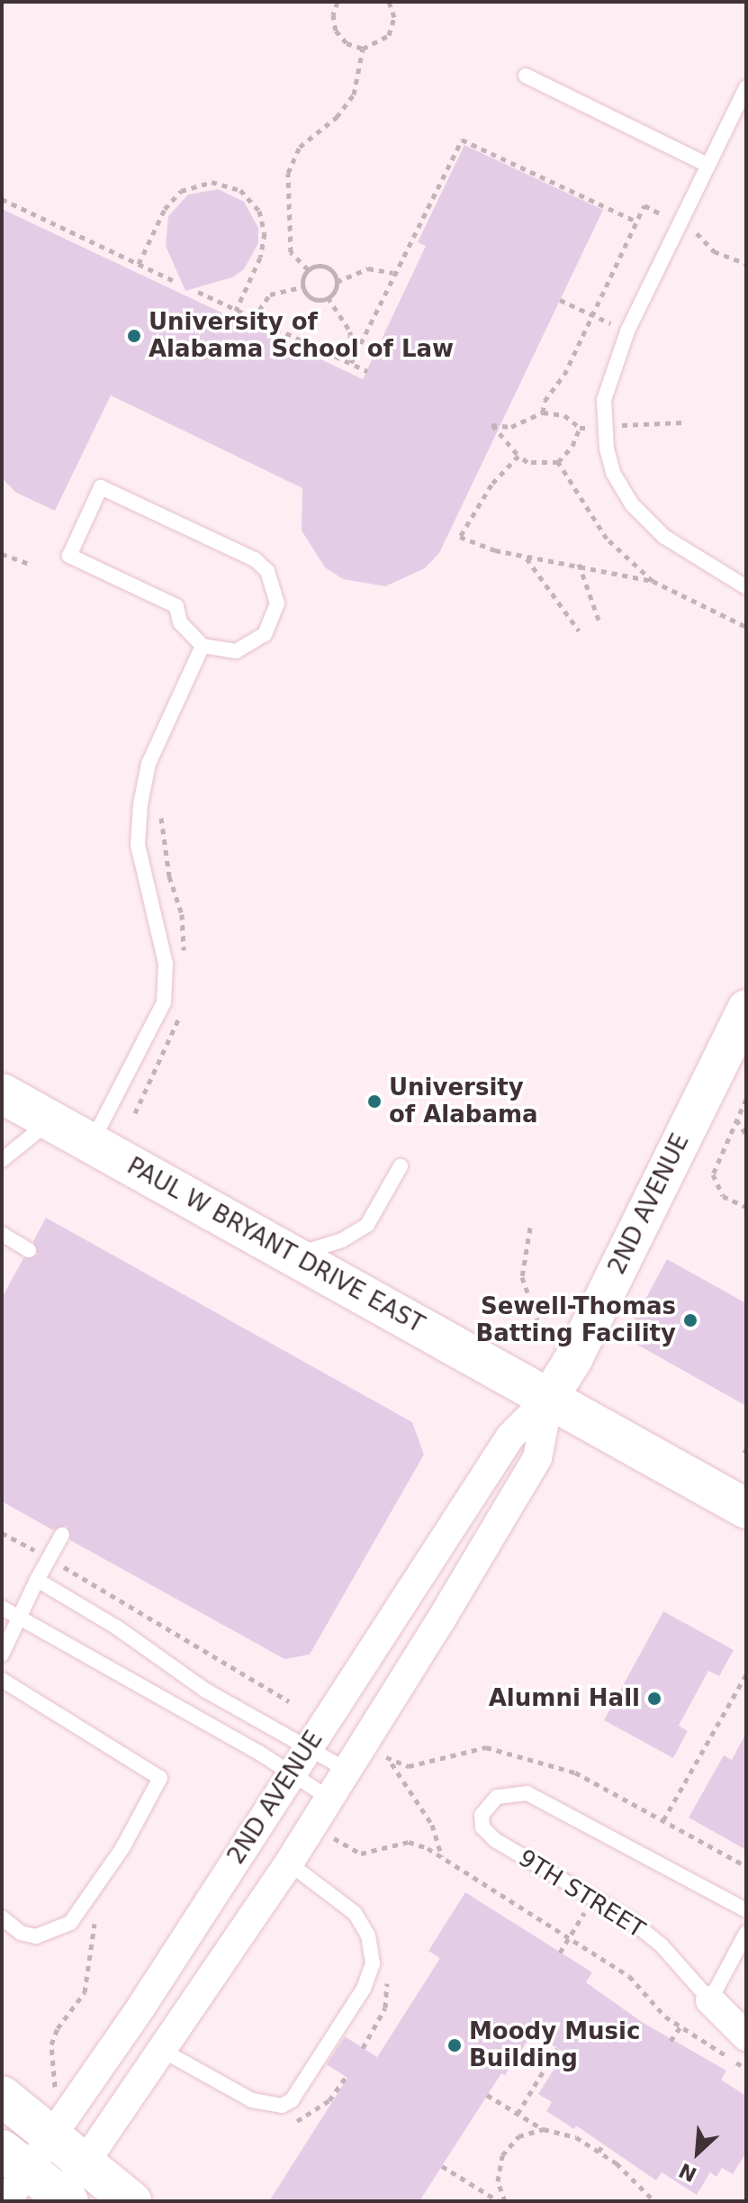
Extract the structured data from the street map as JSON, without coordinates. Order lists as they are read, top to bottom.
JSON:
{
  "streets": {
    "main road": ["PAUL W BRYANT DRIVE EAST"],
    "street": ["2ND AVENUE", "9TH STREET"]
  },
  "crossings": [
    ["2ND AVENUE", "PAUL W BRYANT DRIVE EAST"]
  ],
  "places": [
    "University of Alabama School of Law",
    "University of Alabama",
    "Sewell-Thomas Batting Facility",
    "Alumni Hall",
    "Moody Music Building"
  ],
  "north": "bottom left"
}
